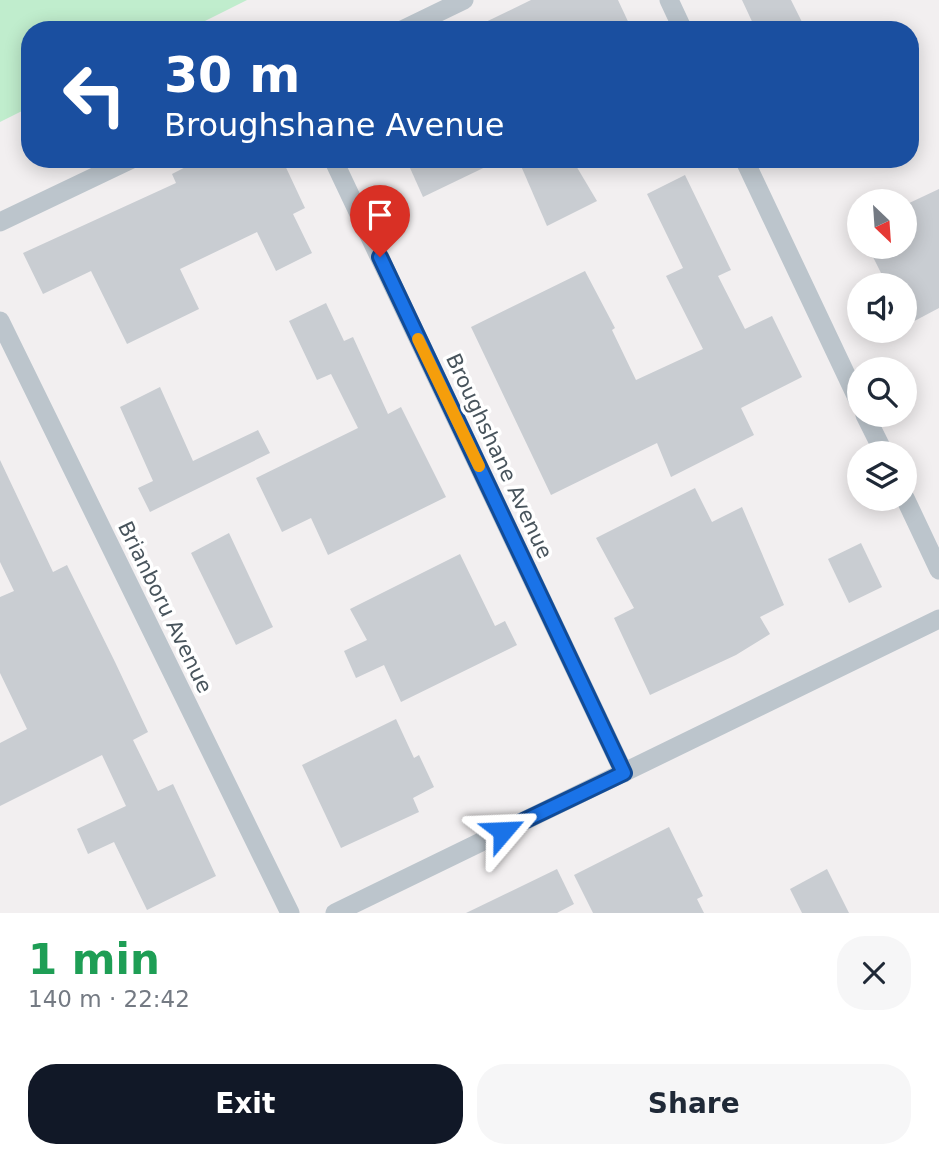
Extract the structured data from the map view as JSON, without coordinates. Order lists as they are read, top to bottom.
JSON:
{
  "streets": {
    "lane": ["Broughshane Avenue", "Brianboru Avenue"]
  },
  "north": "bottom right",
  "page": {
    "turn": ["30 m", "Broughshane Avenue"],
    "heading": ["1 min", "140 m · 22:42"],
    "buttons": ["Exit", "Share"]
  }
}
